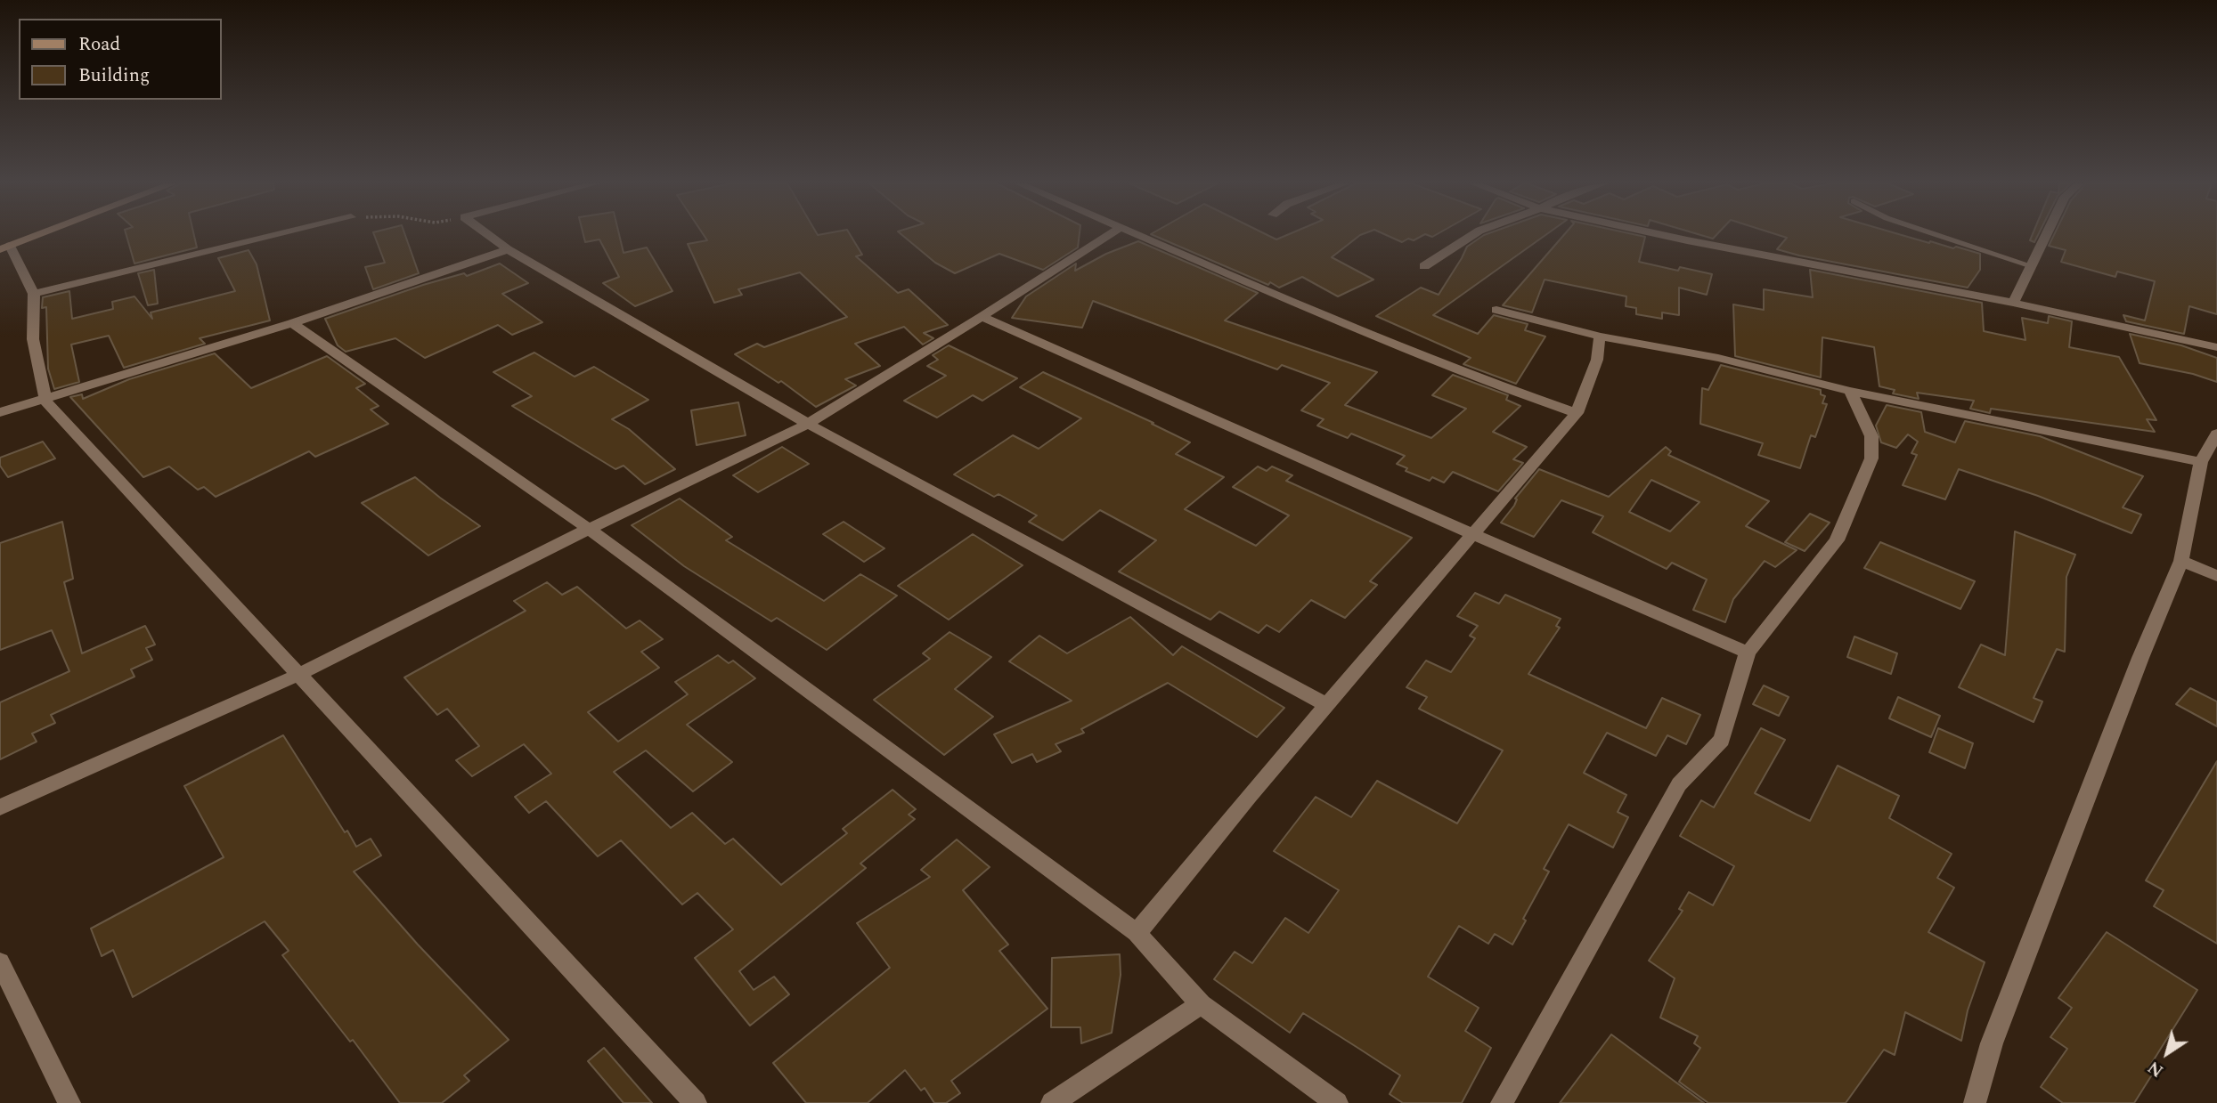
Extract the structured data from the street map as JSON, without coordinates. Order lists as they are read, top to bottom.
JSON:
{
  "legend": ["Road", "Building"],
  "north": "bottom left"
}
